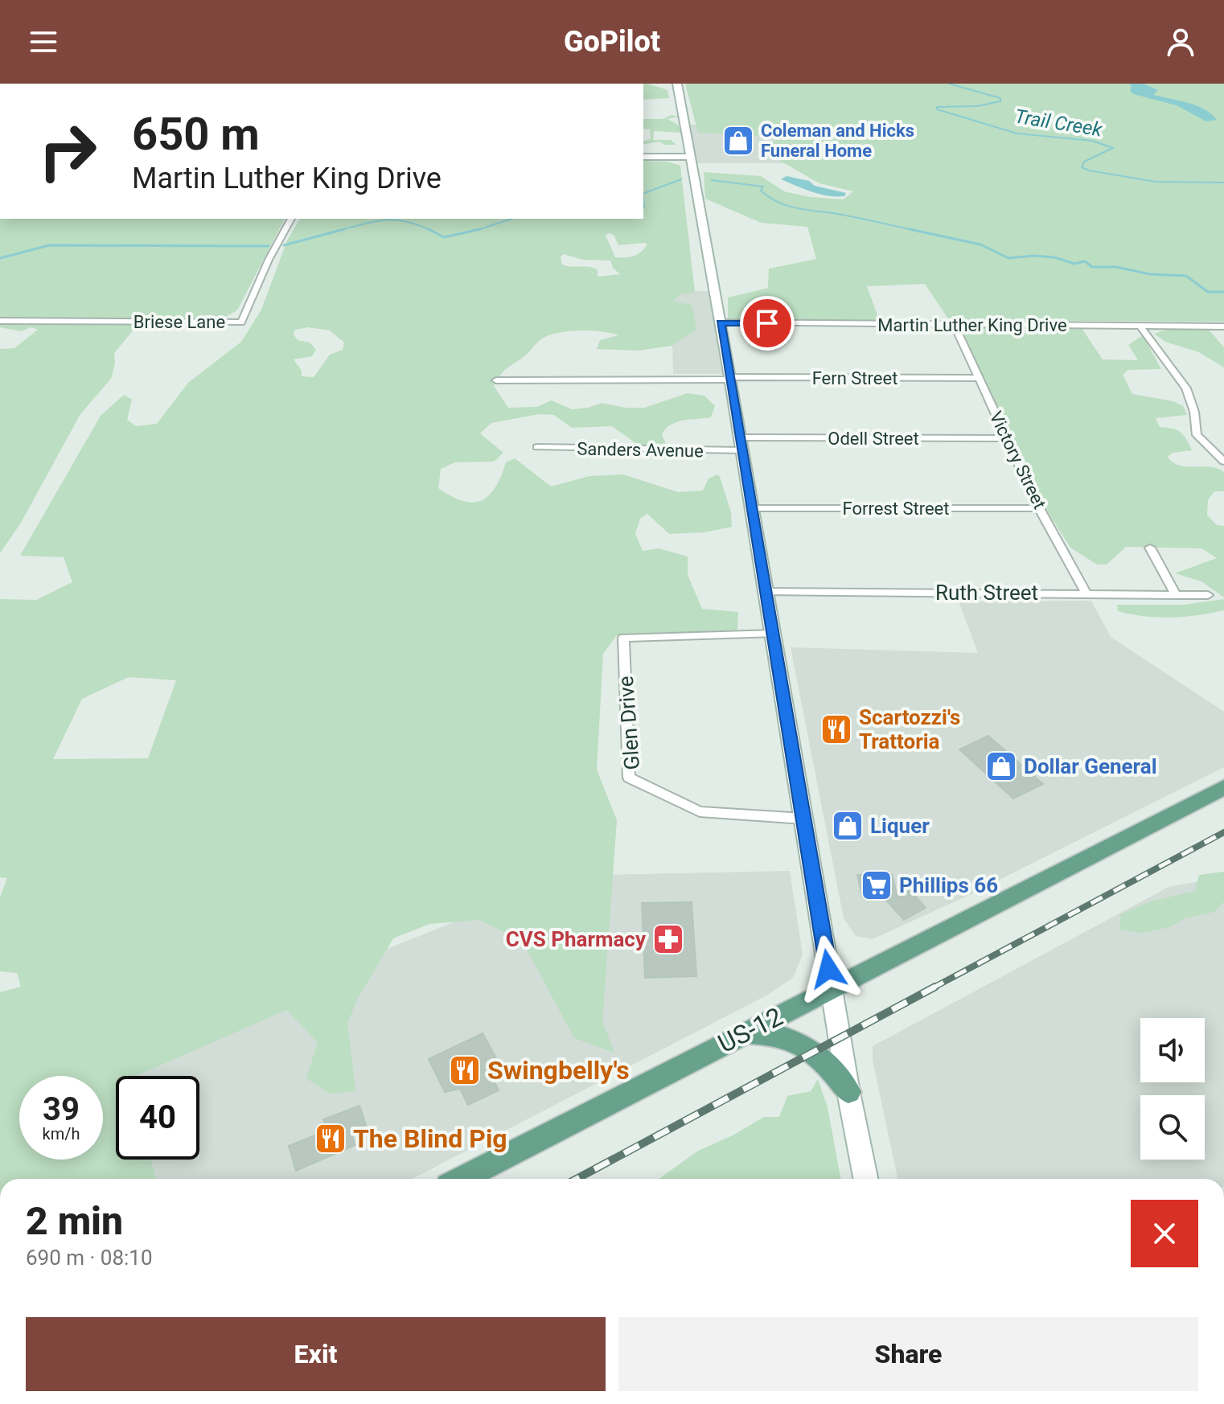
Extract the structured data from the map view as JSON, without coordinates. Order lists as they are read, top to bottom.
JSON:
{
  "streets": {
    "main road": ["US-12"],
    "street": [
      "Briese Lane",
      "Martin Luther King Drive",
      "Fern Street",
      "Odell Street",
      "Sanders Avenue",
      "Victory Street",
      "Forrest Street",
      "Ruth Street",
      "Glen Drive"
    ]
  },
  "crossings": [
    ["Martin Luther King Drive", "Victory Street"],
    ["Fern Street", "Victory Street"],
    ["Odell Street", "Sanders Avenue"],
    ["Odell Street", "Victory Street"],
    ["Victory Street", "Forrest Street"],
    ["Victory Street", "Ruth Street"]
  ],
  "water": ["Trail Creek"],
  "places": {
    "shop": ["Coleman and Hicks Funeral Home", "Dollar General", "Liquer"],
    "restaurant": ["Scartozzi's Trattoria", "Swingbelly's", "The Blind Pig"],
    "supermarket": ["Phillips 66"],
    "pharmacy": ["CVS Pharmacy"]
  },
  "page": {
    "header": "GoPilot",
    "turn": ["650 m", "Martin Luther King Drive"],
    "speed": "39 km/h",
    "limit": "40",
    "heading": ["2 min", "690 m · 08:10"],
    "buttons": ["Exit", "Share"]
  }
}
